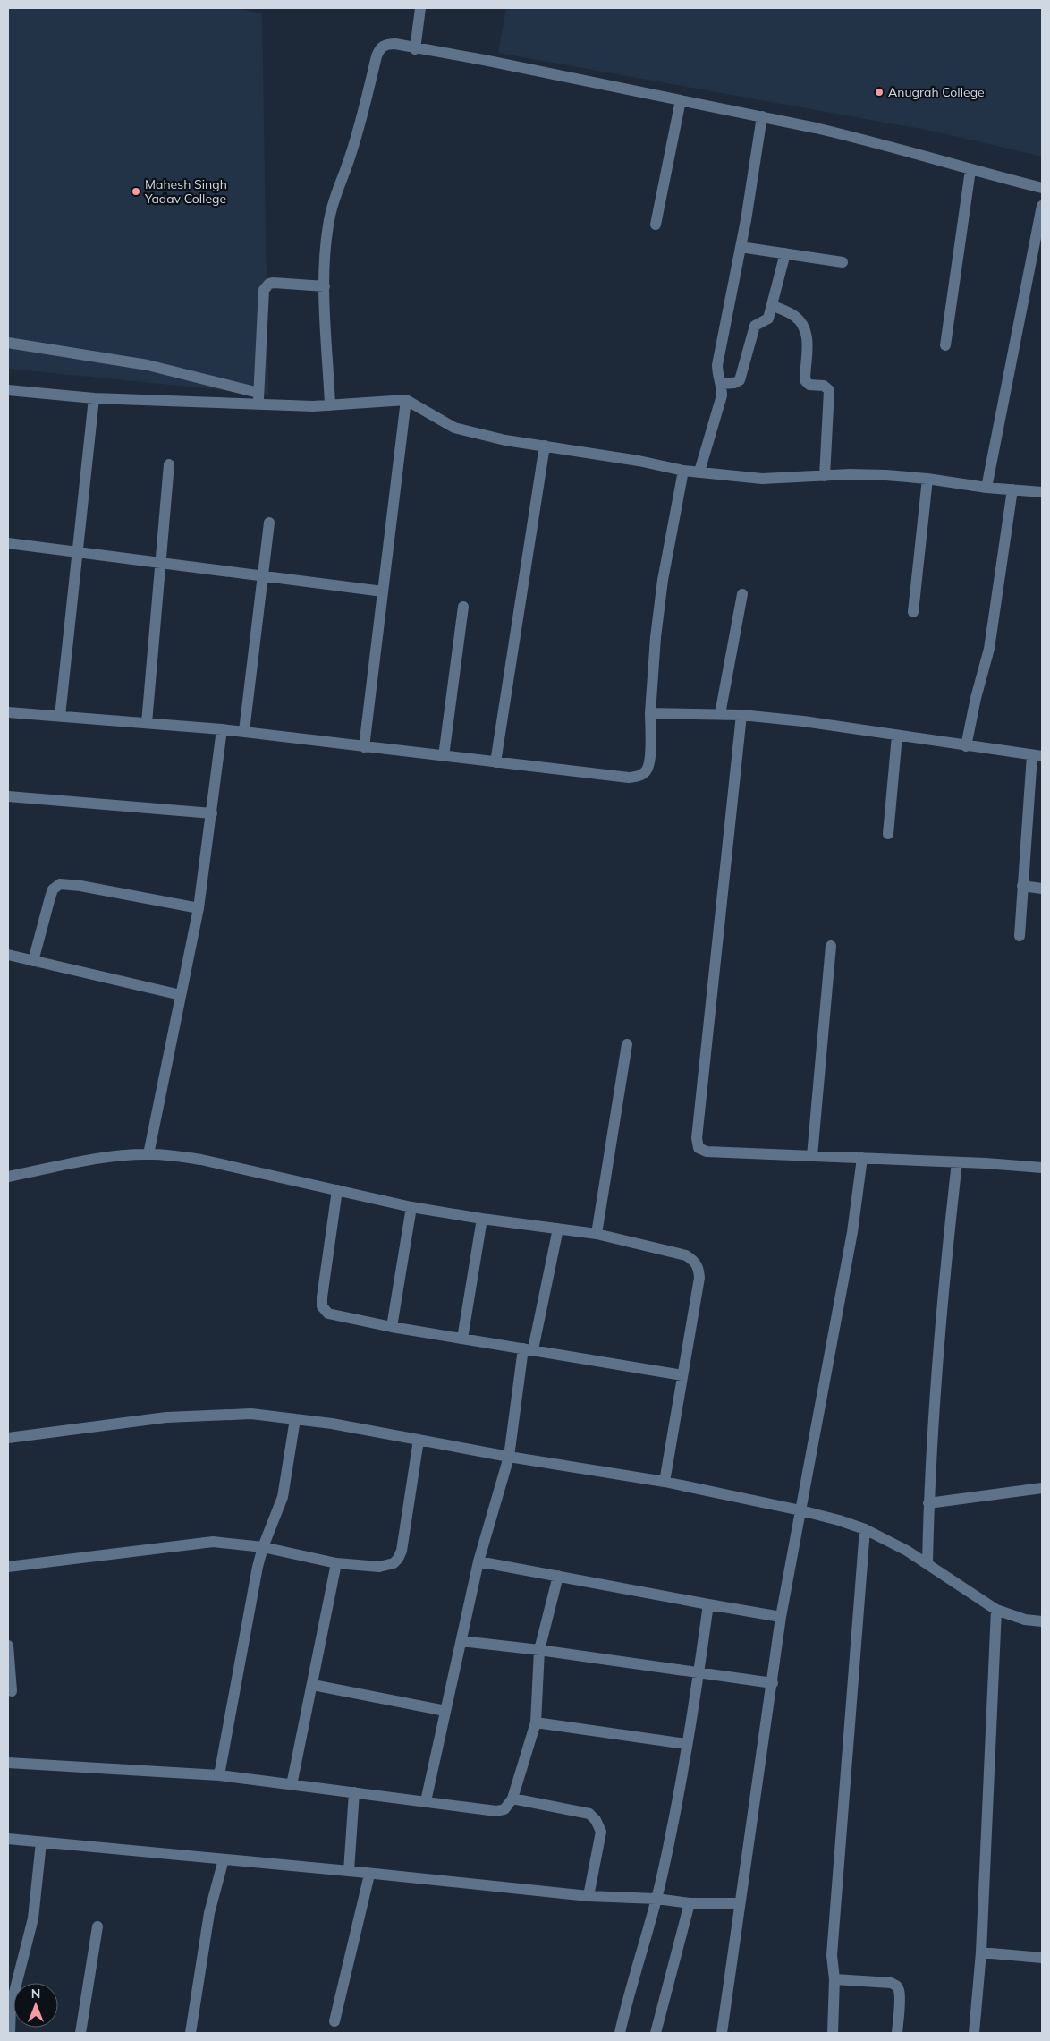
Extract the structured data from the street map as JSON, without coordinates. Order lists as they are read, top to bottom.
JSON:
{
  "places": ["Anugrah College", "Mahesh Singh Yadav College"],
  "north": "top"
}
